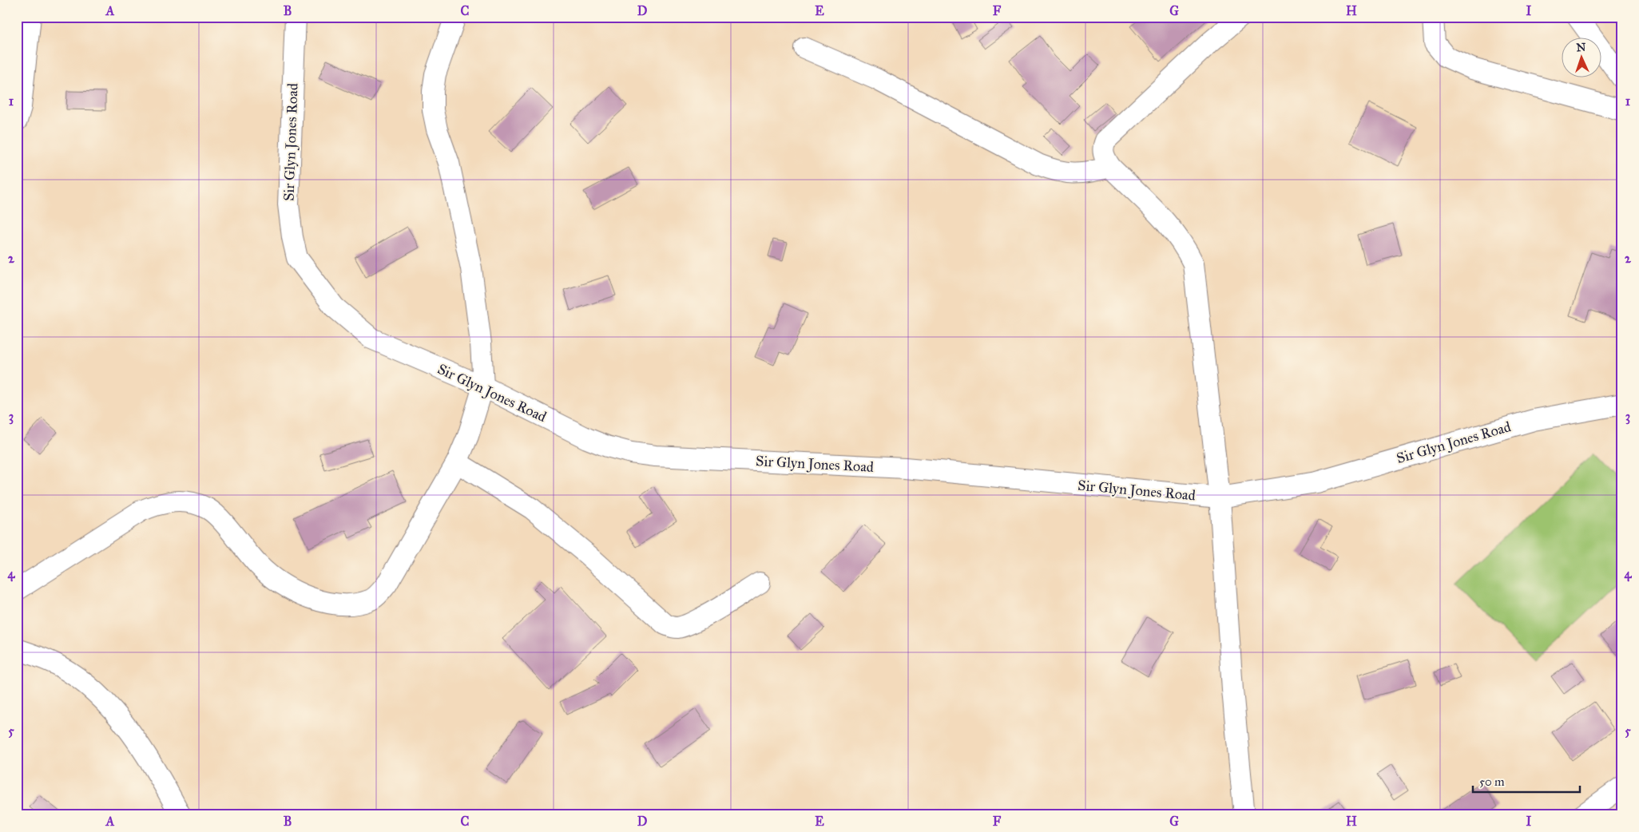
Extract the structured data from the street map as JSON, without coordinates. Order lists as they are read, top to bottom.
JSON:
{
  "streets": {
    "street": ["Sir Glyn Jones Road"]
  },
  "scale_bar": "50 m",
  "north": "top",
  "grid": {
    "columns": [
      "A",
      "B",
      "C",
      "D",
      "E",
      "F",
      "G",
      "H",
      "I"
    ],
    "rows": [
      "1",
      "2",
      "3",
      "4",
      "5"
    ]
  }
}
